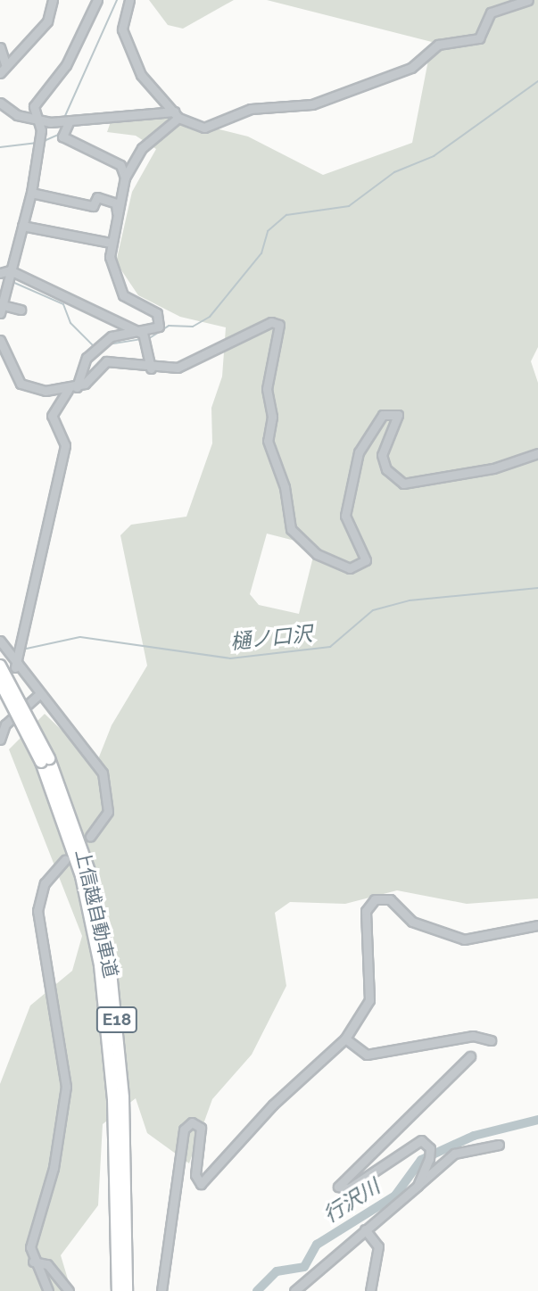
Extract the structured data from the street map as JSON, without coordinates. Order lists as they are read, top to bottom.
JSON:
{
  "streets": {
    "highway": ["上信越自動車道", "E18"]
  },
  "water": ["樋ノ口沢", "行沢川"]
}
